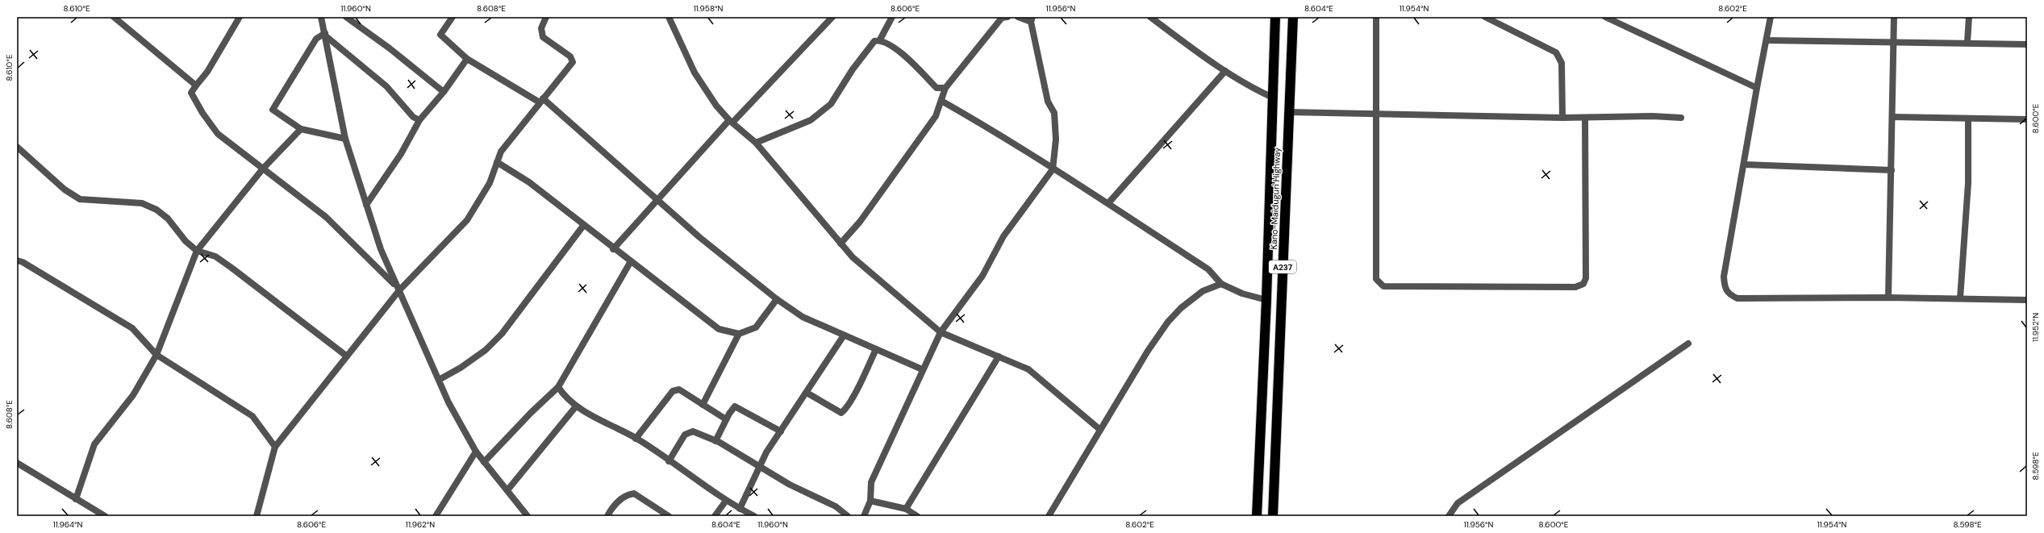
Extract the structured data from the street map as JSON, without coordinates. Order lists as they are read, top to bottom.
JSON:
{
  "streets": {
    "highway": ["Kano-Maiduguri Highway", "A237"]
  },
  "coordinates": [
    "8.610°E",
    "11.960°N",
    "8.608°E",
    "11.958°N",
    "8.606°E",
    "11.956°N",
    "8.604°E",
    "11.954°N",
    "8.602°E",
    "8.600°E",
    "11.952°N",
    "8.598°E",
    "11.964°N",
    "11.962°N"
  ]
}
